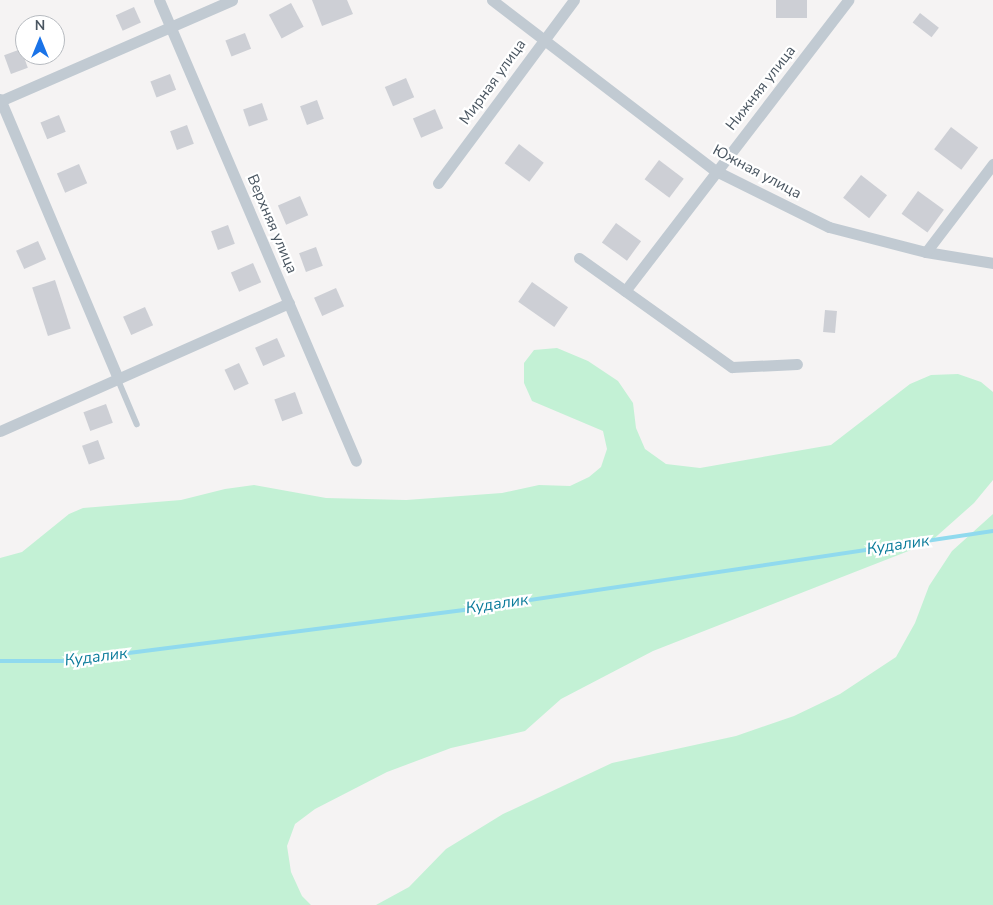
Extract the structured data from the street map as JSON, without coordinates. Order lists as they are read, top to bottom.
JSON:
{
  "streets": {
    "street": [
      "Мирная улица",
      "Нижняя улица",
      "Южная улица",
      "Верхняя улица"
    ]
  },
  "crossings": [
    ["Мирная улица", "Южная улица"],
    ["Нижняя улица", "Южная улица"]
  ],
  "water": ["Кудалик"],
  "north": "top"
}
